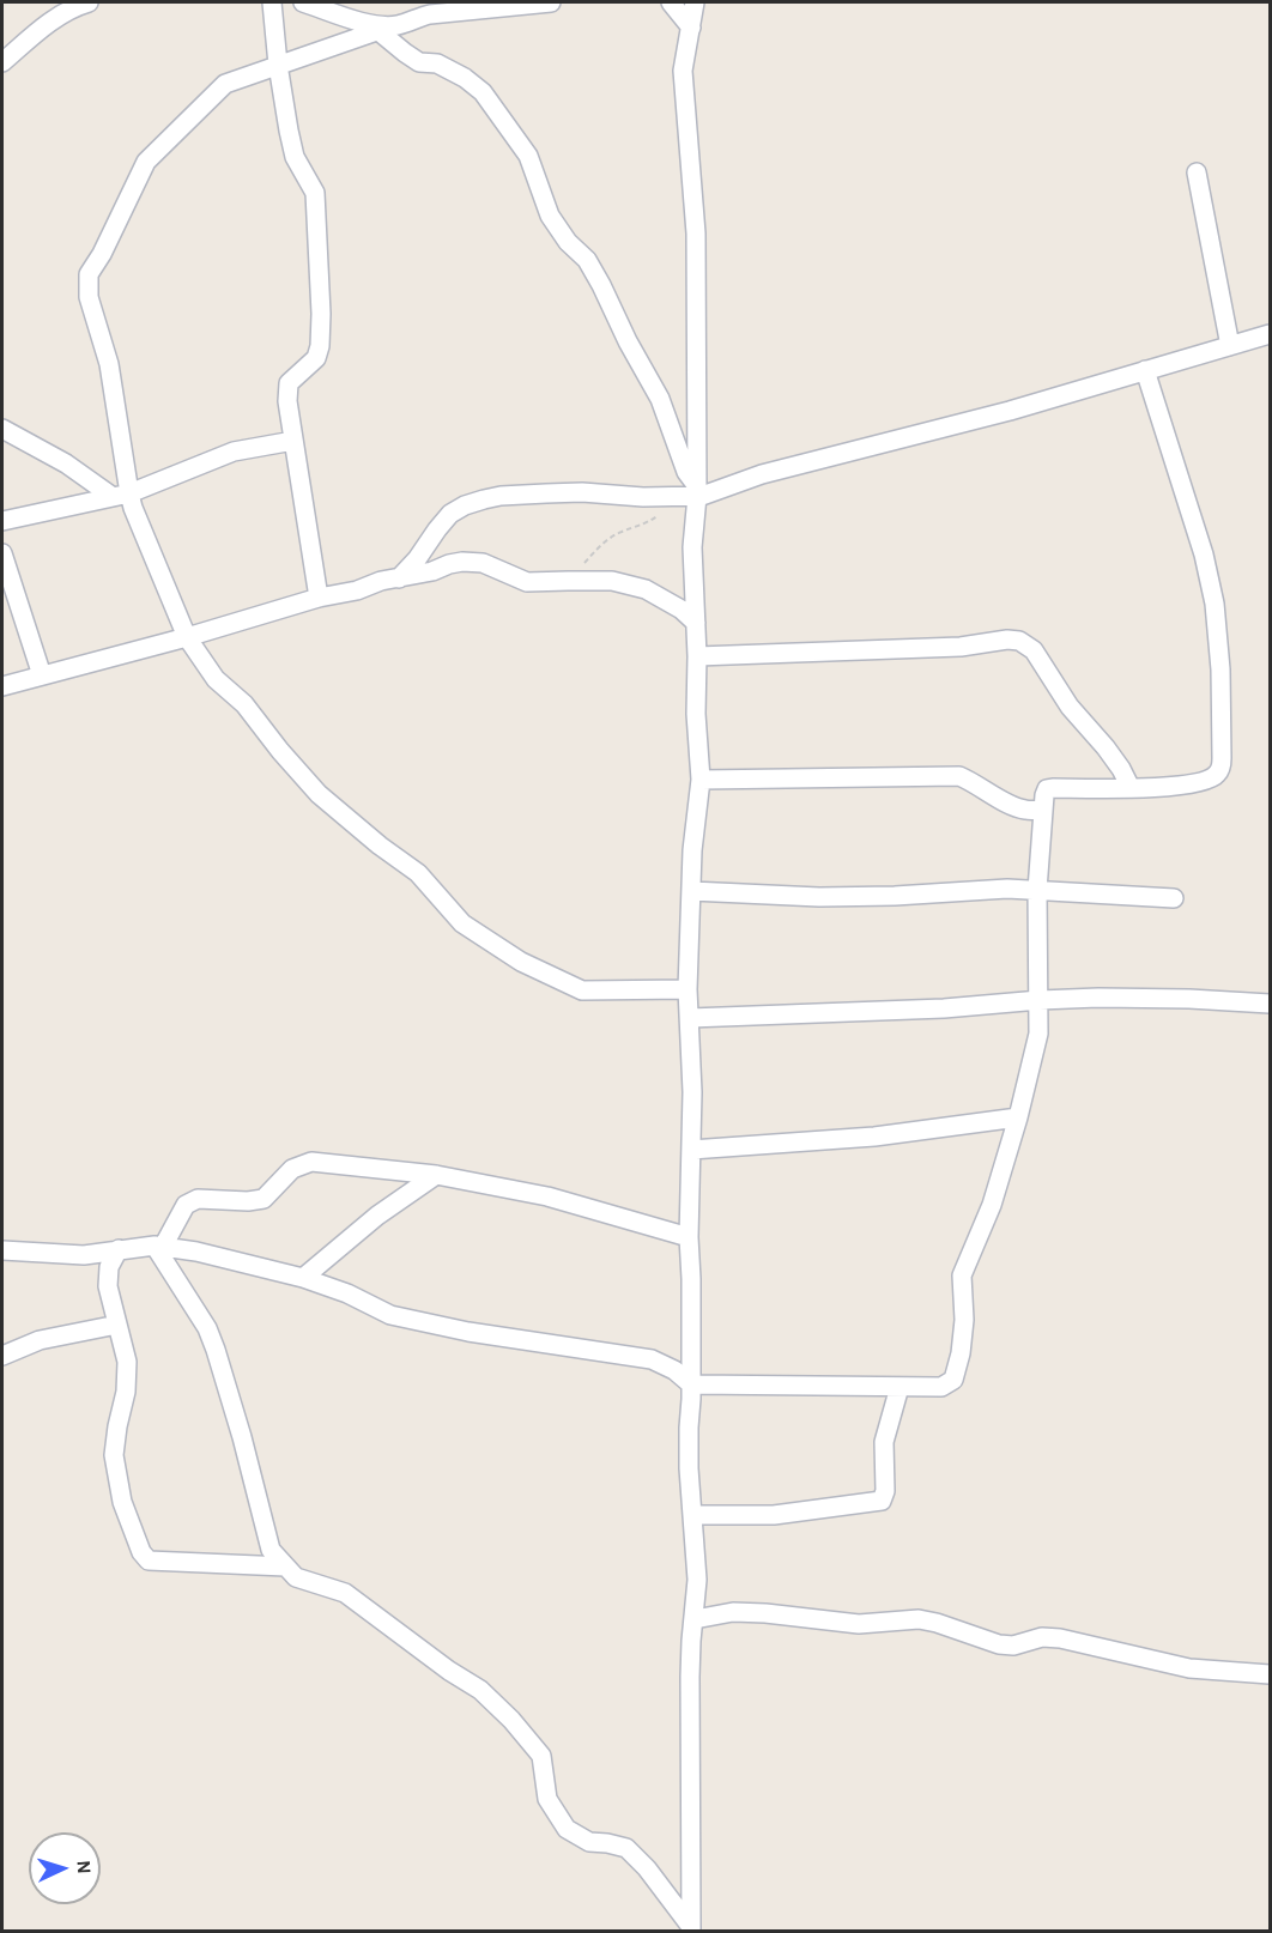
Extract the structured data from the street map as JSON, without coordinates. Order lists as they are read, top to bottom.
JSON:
{
  "north": "right"
}
